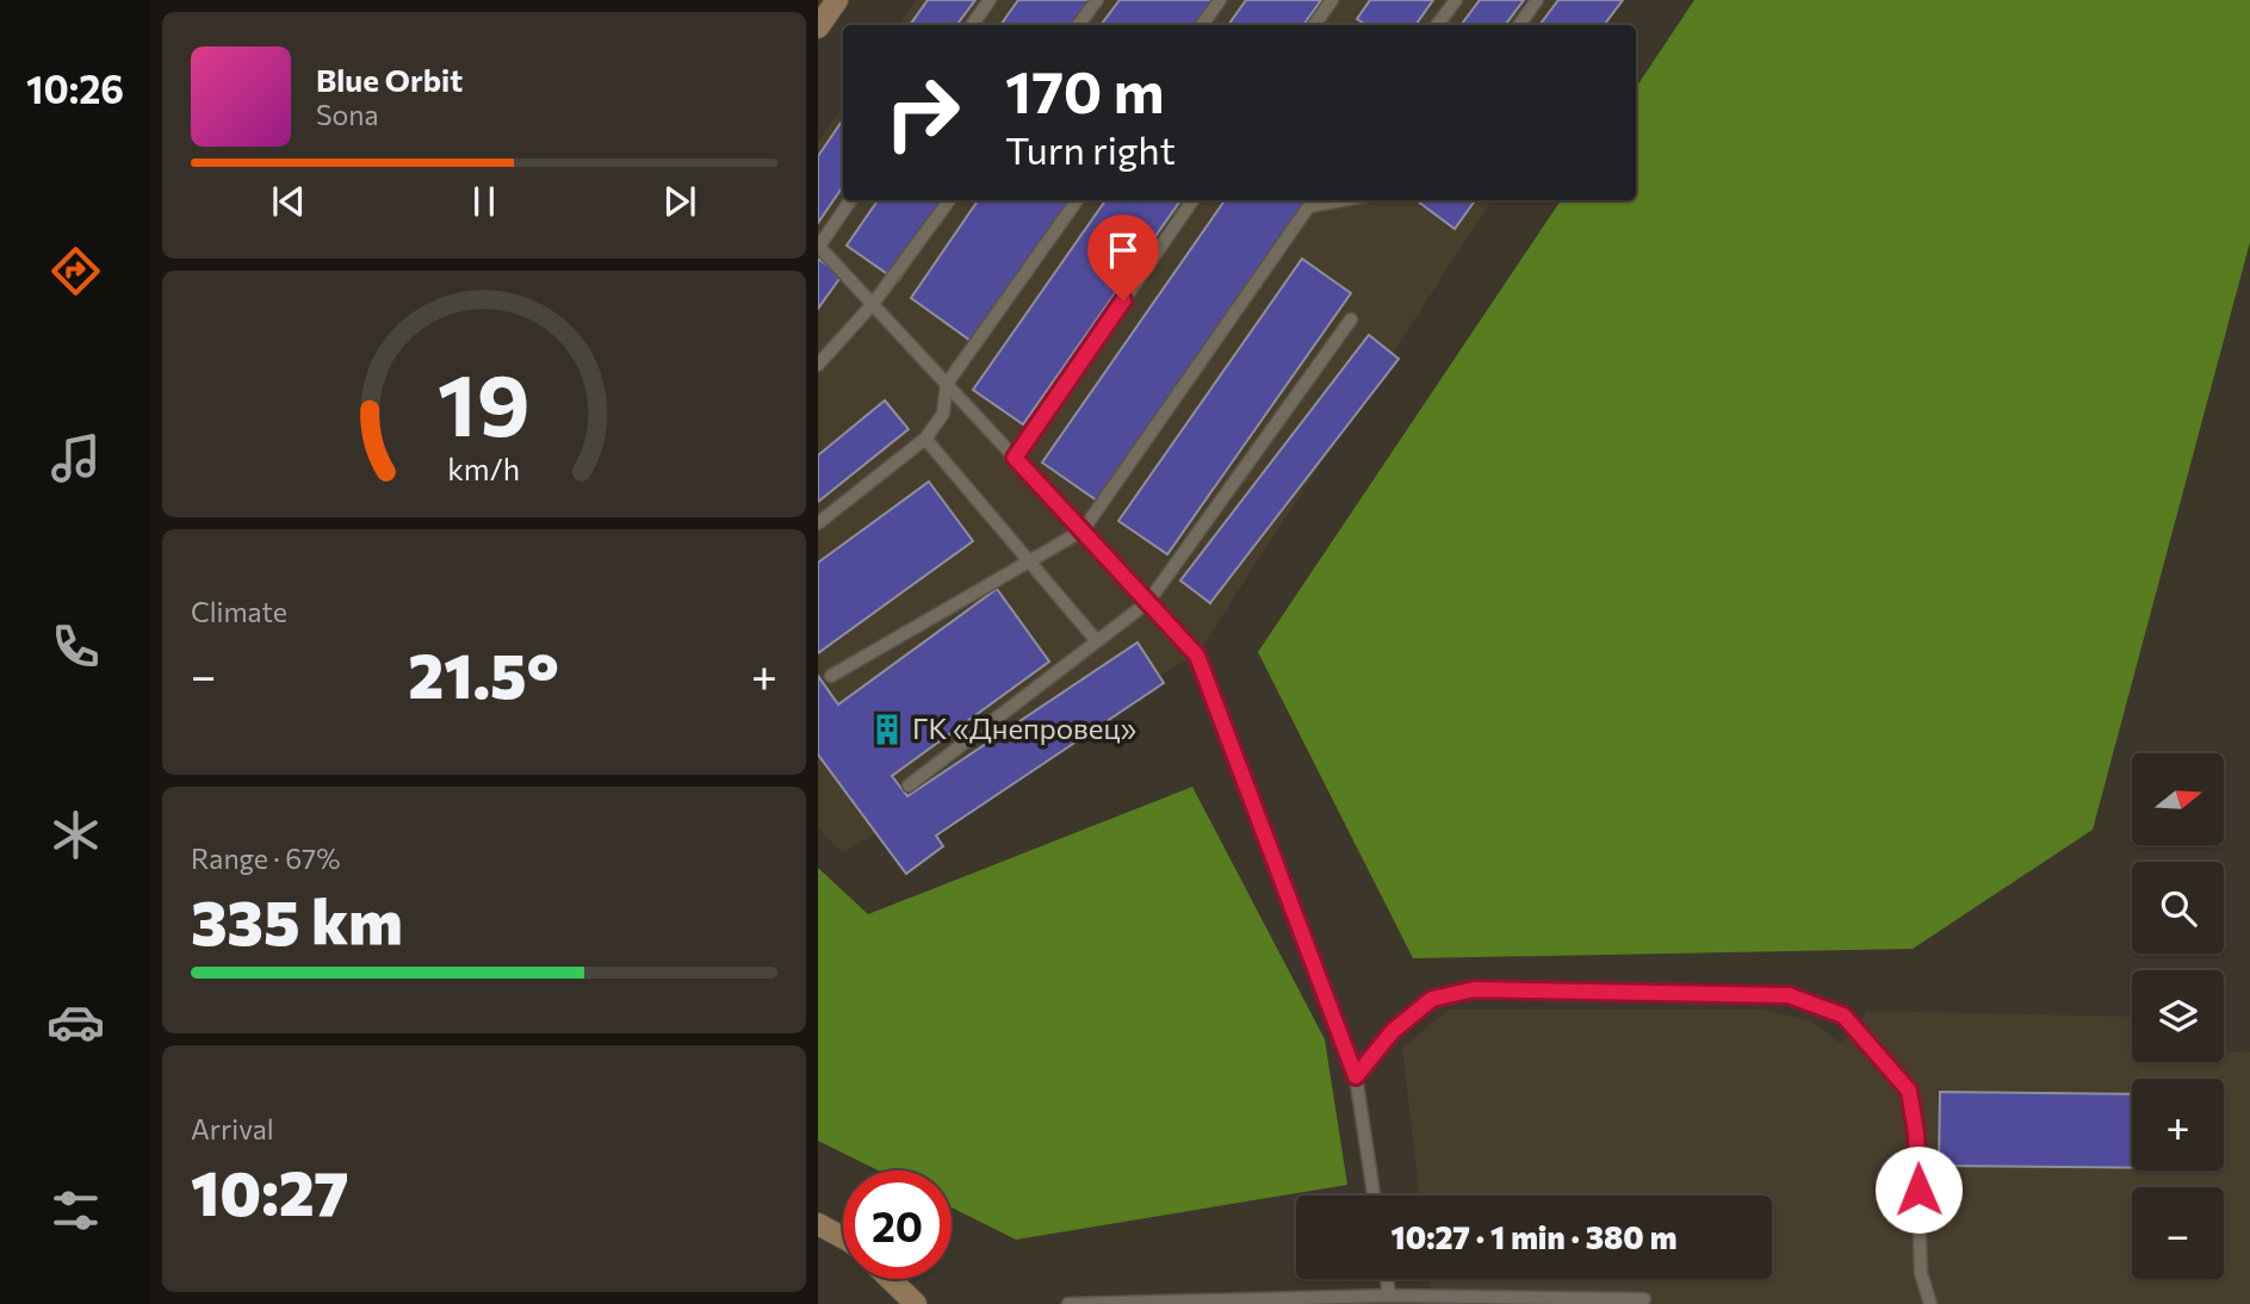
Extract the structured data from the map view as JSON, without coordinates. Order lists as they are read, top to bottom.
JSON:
{
  "places": {
    "building": ["ГК «Днепровец»"]
  },
  "north": "right",
  "page": {
    "tabs": "10:26",
    "turn": ["170 m", "Turn right"],
    "song": ["Blue Orbit", "Sona"],
    "tile": [
      "Climate",
      ["Range · 67%", "335 km"],
      ["Arrival", "10:27"]
    ],
    "heat": ["−", "21.5°", "+"],
    "map_buttons": ["+", "−"],
    "limit": "20",
    "trip": "10:27 · 1 min · 380 m",
    "gauge": ["19", "km/h"]
  }
}
